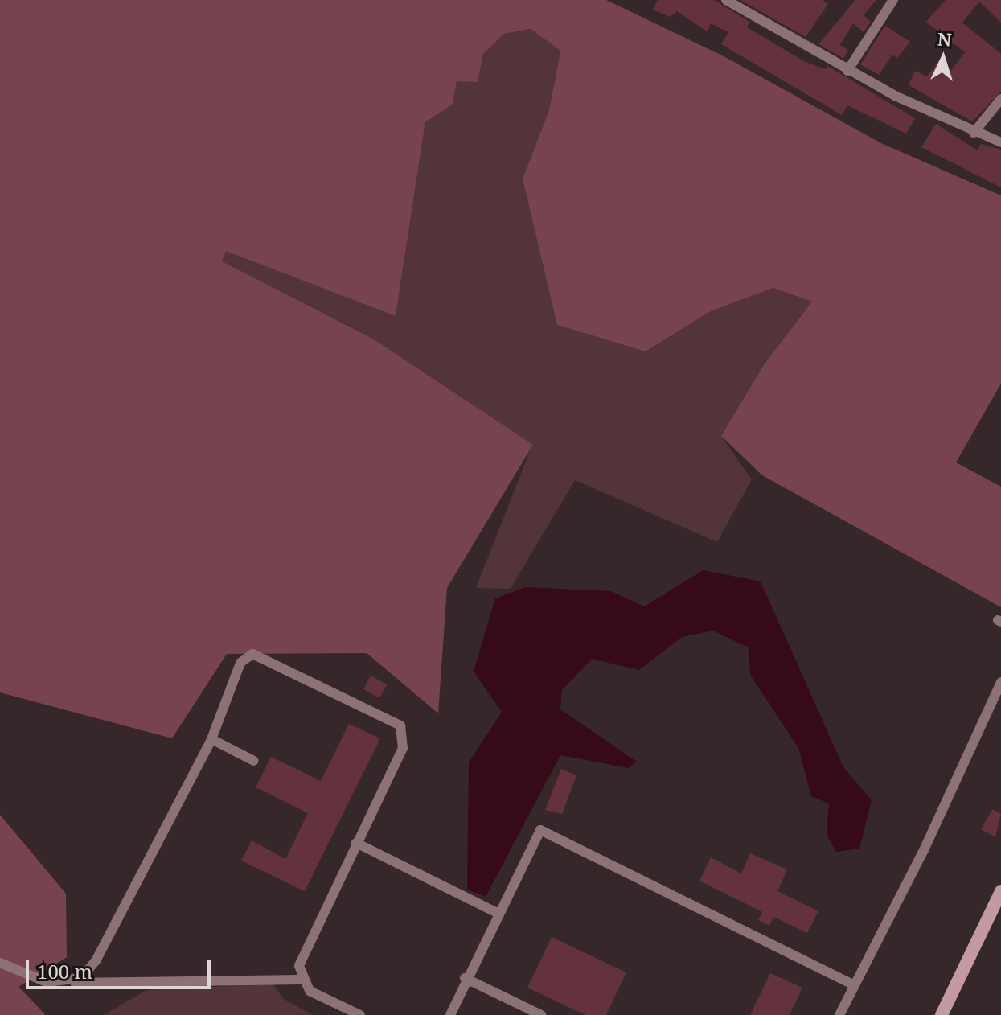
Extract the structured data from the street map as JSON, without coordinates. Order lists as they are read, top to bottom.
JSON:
{
  "scale_bar": "100 m",
  "north": "top"
}
